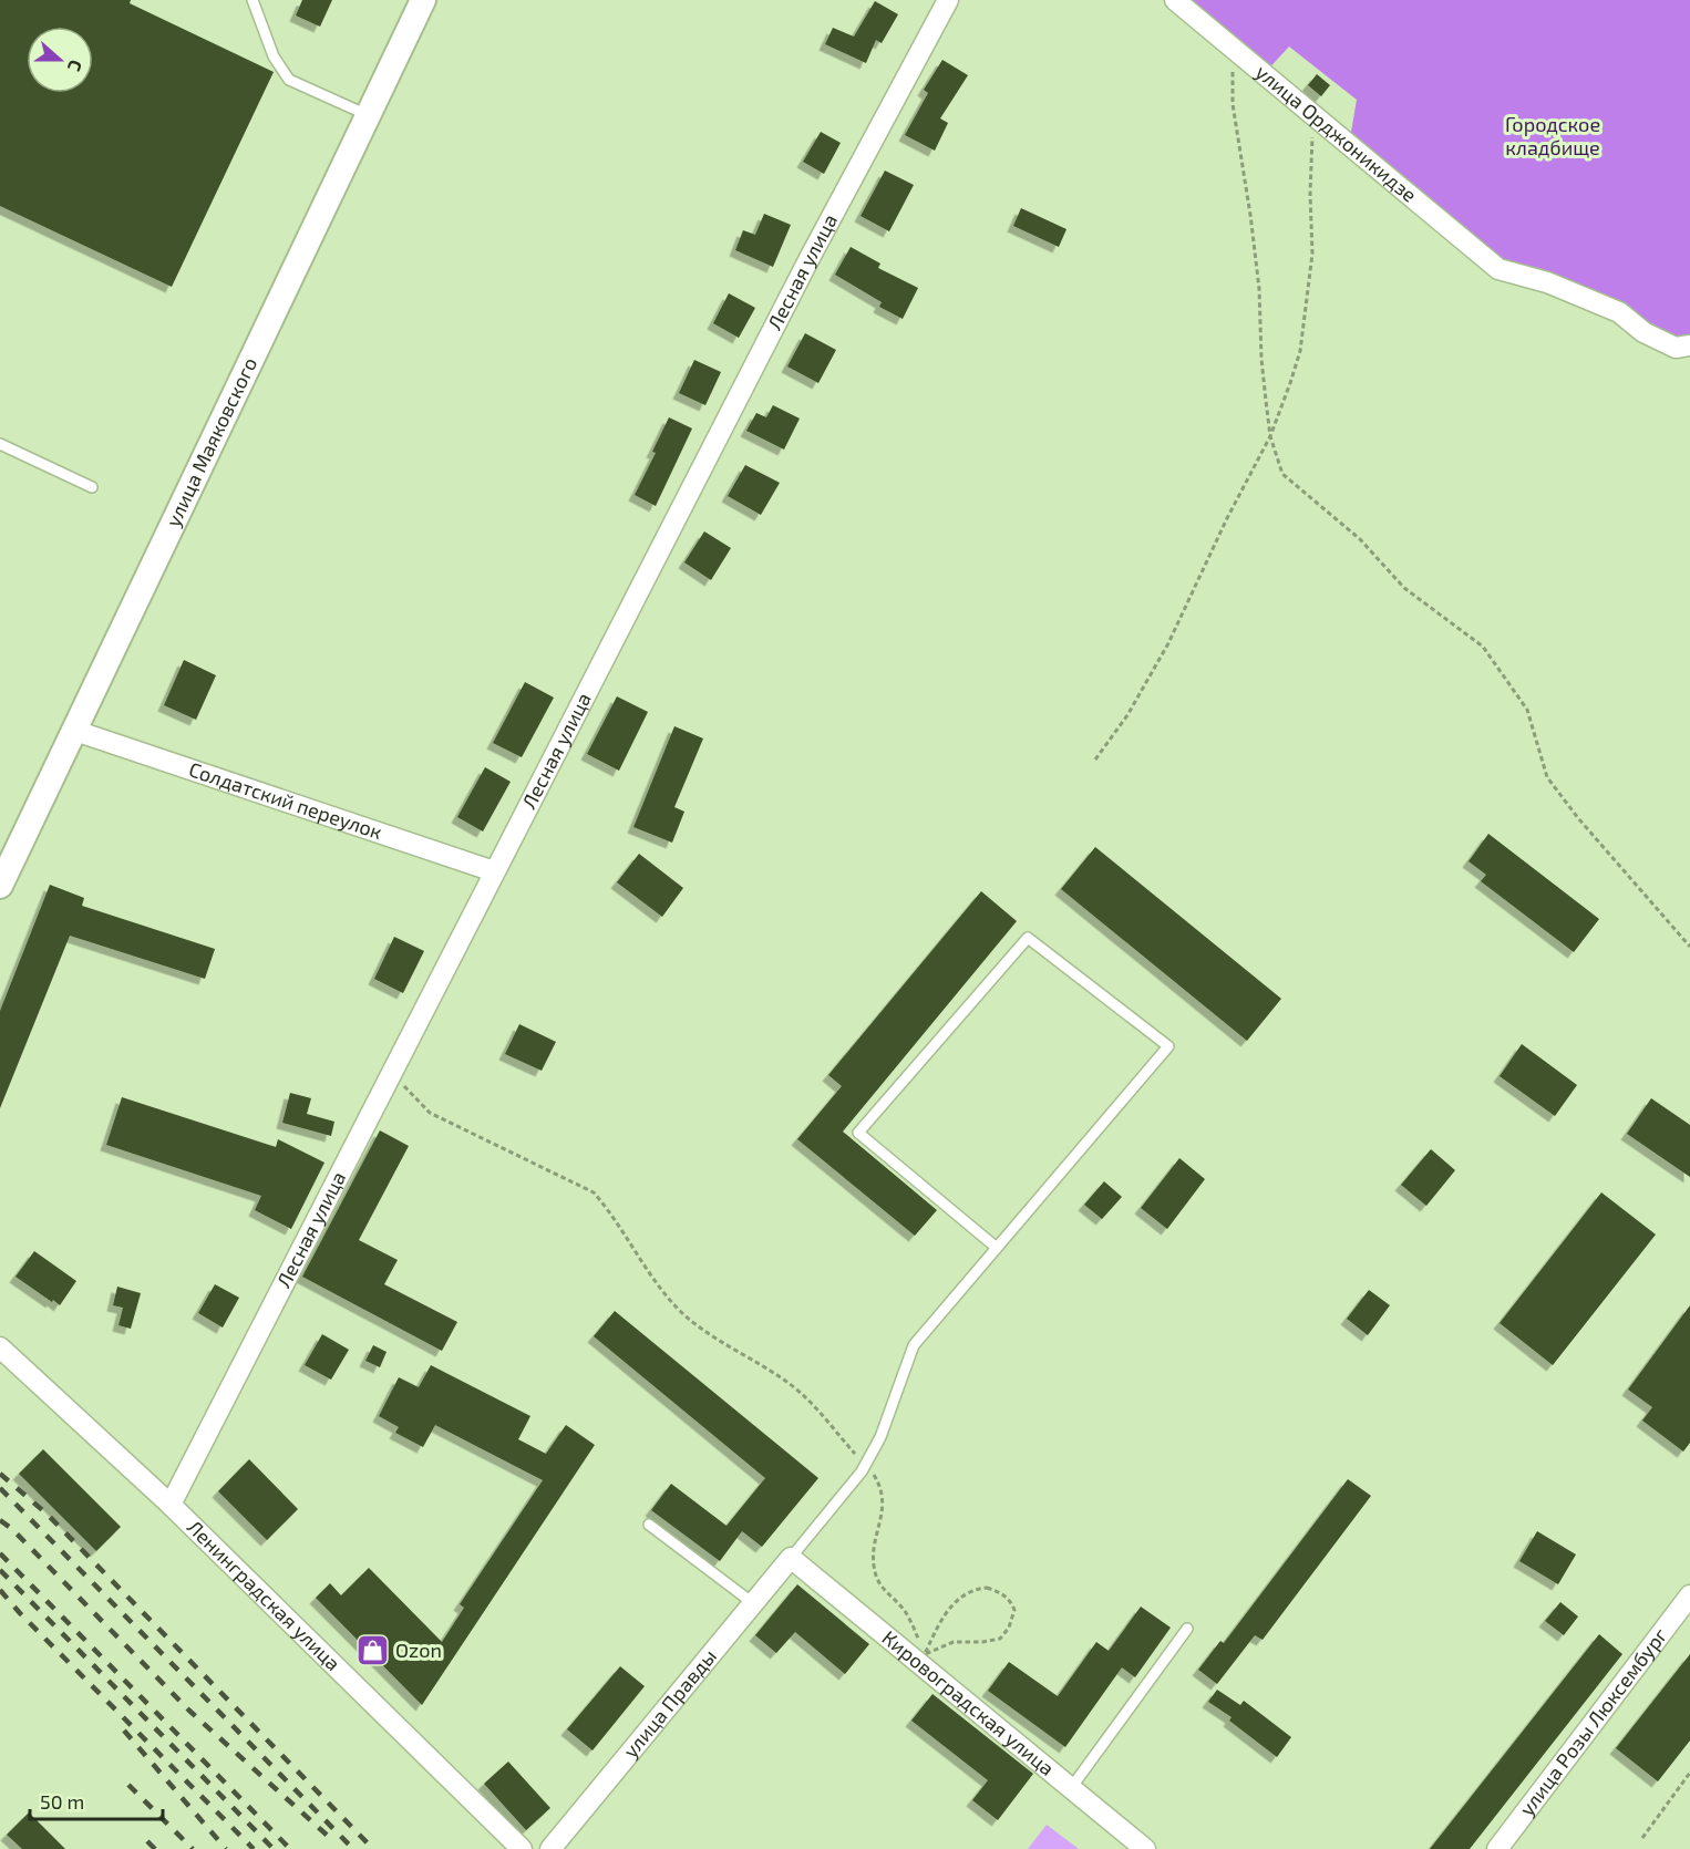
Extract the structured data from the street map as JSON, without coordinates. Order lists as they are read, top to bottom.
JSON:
{
  "streets": {
    "street": [
      "улица Орджоникидзе",
      "Лесная улица",
      "улица Маяковского",
      "Солдатский переулок",
      "Ленинградская улица",
      "улица Правды",
      "Кировоградская улица",
      "улица Розы Люксембург"
    ]
  },
  "crossings": [
    ["Лесная улица", "Солдатский переулок"],
    ["Лесная улица", "Ленинградская улица"],
    ["улица Маяковского", "Солдатский переулок"],
    ["улица Правды", "Кировоградская улица"]
  ],
  "parks": ["Городское кладбище"],
  "places": {
    "shop": ["Ozon"]
  },
  "scale_bar": "50 m",
  "north": "right"
}
